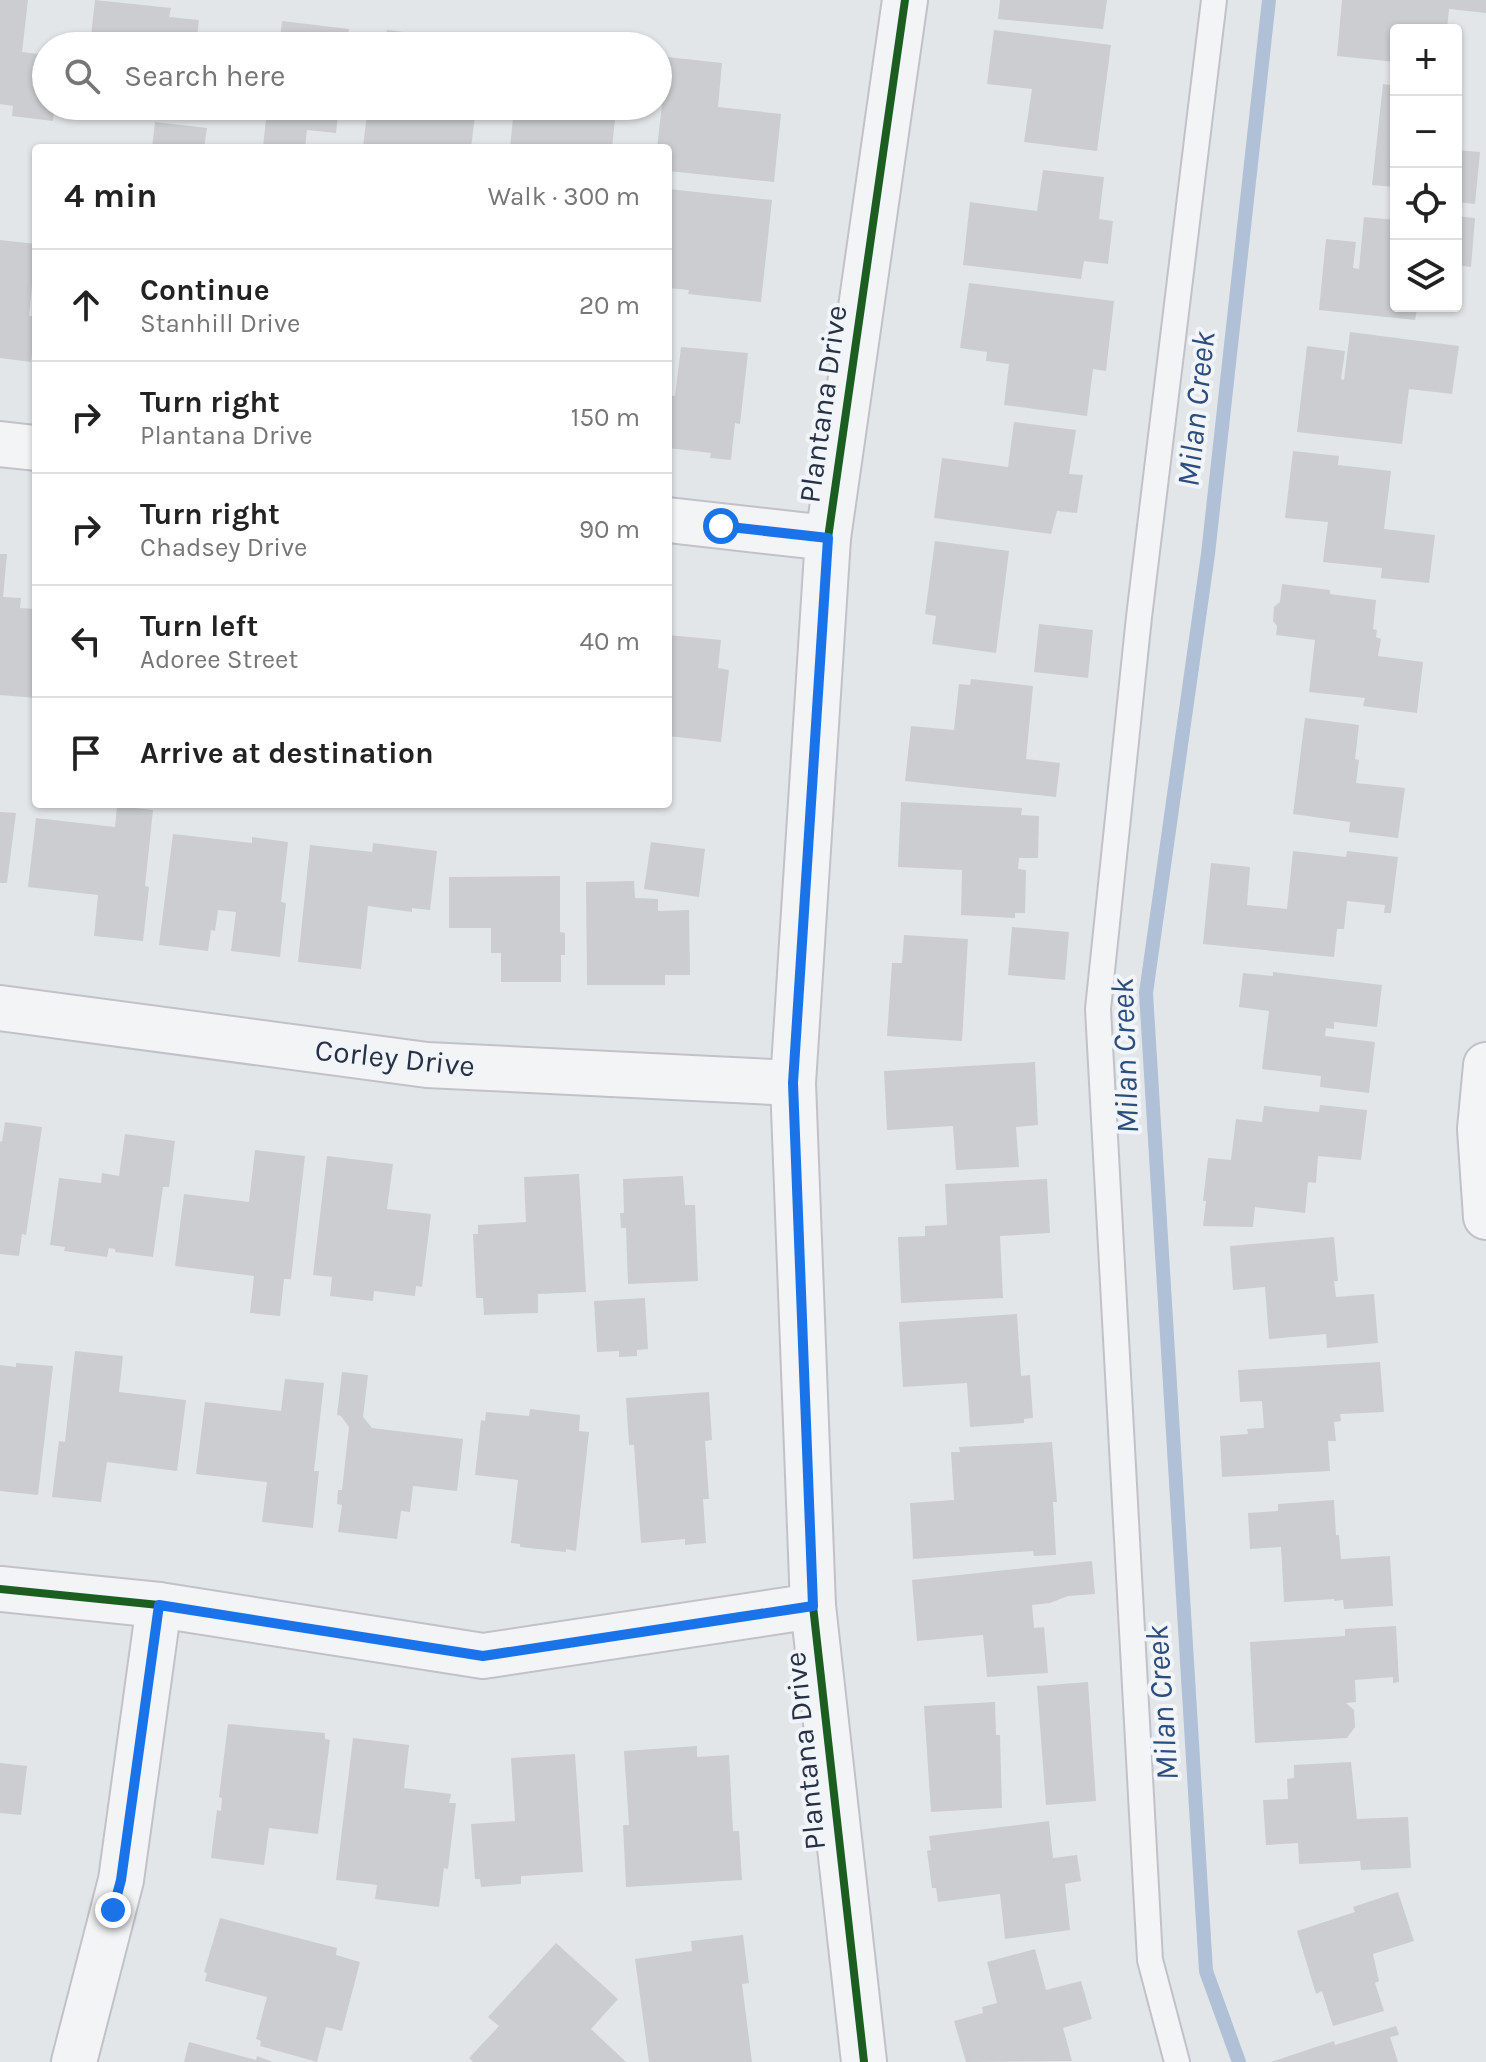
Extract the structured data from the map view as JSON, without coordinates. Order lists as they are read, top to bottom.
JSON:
{
  "streets": {
    "street": ["Plantana Drive", "Corley Drive"]
  },
  "crossings": [
    ["Plantana Drive", "Corley Drive"]
  ],
  "water": ["Milan Creek"],
  "page": {
    "map_buttons": ["+", "−"],
    "search": "Search here",
    "heading": ["4 min", "Walk · 300 m"],
    "list": [
      ["Continue", "Stanhill Drive", "20 m"],
      ["Turn right", "Plantana Drive", "150 m"],
      ["Turn right", "Chadsey Drive", "90 m"],
      ["Turn left", "Adoree Street", "40 m"],
      "Arrive at destination"
    ]
  }
}
